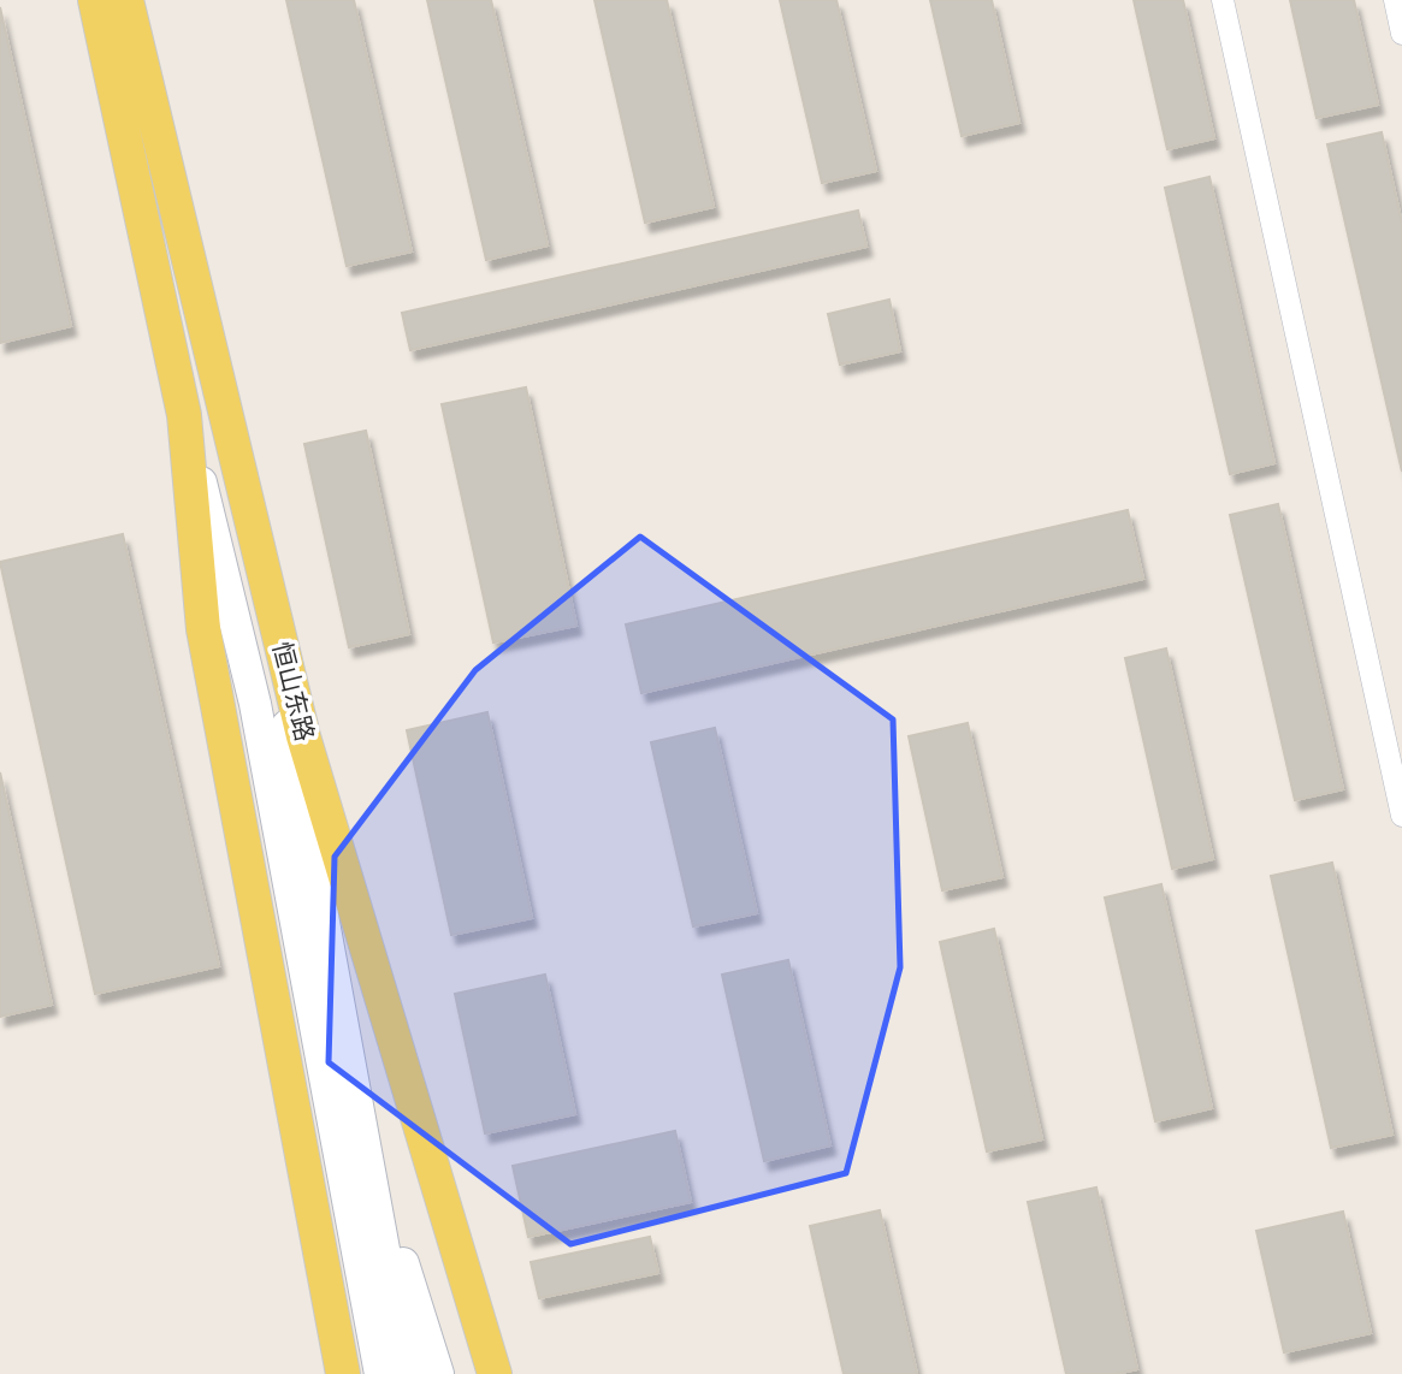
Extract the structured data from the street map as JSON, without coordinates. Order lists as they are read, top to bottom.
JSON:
{
  "streets": {
    "main road": ["恒山东路"]
  }
}
